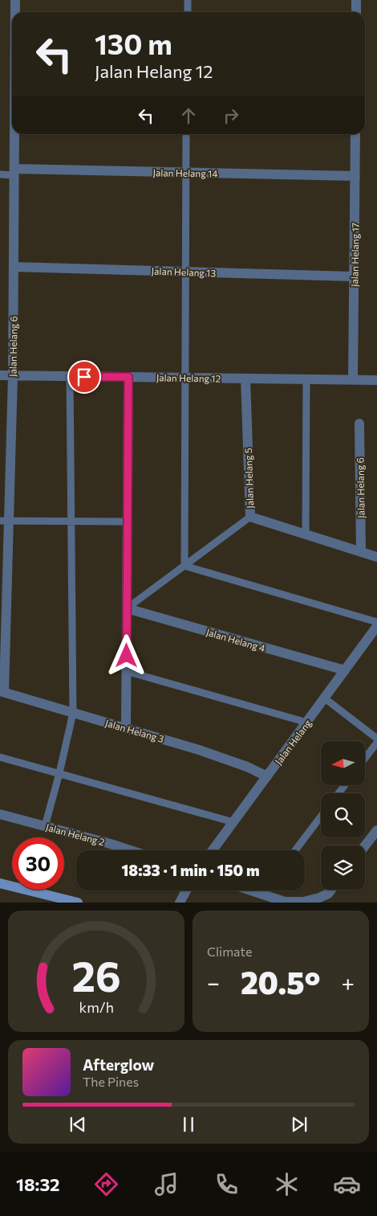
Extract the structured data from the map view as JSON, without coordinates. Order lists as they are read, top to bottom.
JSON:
{
  "streets": {
    "street": [
      "Jalan Helang 14",
      "Jalan Helang 17",
      "Jalan Helang 13",
      "Jalan Helang 6",
      "Jalan Helang 12",
      "Jalan Helang 5",
      "Jalan Helang 4",
      "Jalan Helang 3",
      "Jalan Helang",
      "Jalan Helang 2"
    ]
  },
  "crossings": [
    ["Jalan Helang 14", "Jalan Helang 17"],
    ["Jalan Helang 14", "Jalan Helang 6"],
    ["Jalan Helang 17", "Jalan Helang 13"],
    ["Jalan Helang 17", "Jalan Helang 12"],
    ["Jalan Helang 13", "Jalan Helang 6"],
    ["Jalan Helang 6", "Jalan Helang 12"],
    ["Jalan Helang 6", "Jalan Helang 5"],
    ["Jalan Helang 6", "Jalan Helang 3"],
    ["Jalan Helang 12", "Jalan Helang 5"],
    ["Jalan Helang 4", "Jalan Helang"],
    ["Jalan Helang 3", "Jalan Helang"]
  ],
  "north": "left",
  "page": {
    "turn": ["130 m", "Jalan Helang 12"],
    "limit": "30",
    "trip": "18:33 · 1 min · 150 m",
    "tile": "Climate",
    "heat": ["−", "20.5°", "+"],
    "song": ["Afterglow", "The Pines"],
    "tabs": "18:32",
    "gauge": ["26", "km/h"]
  }
}
